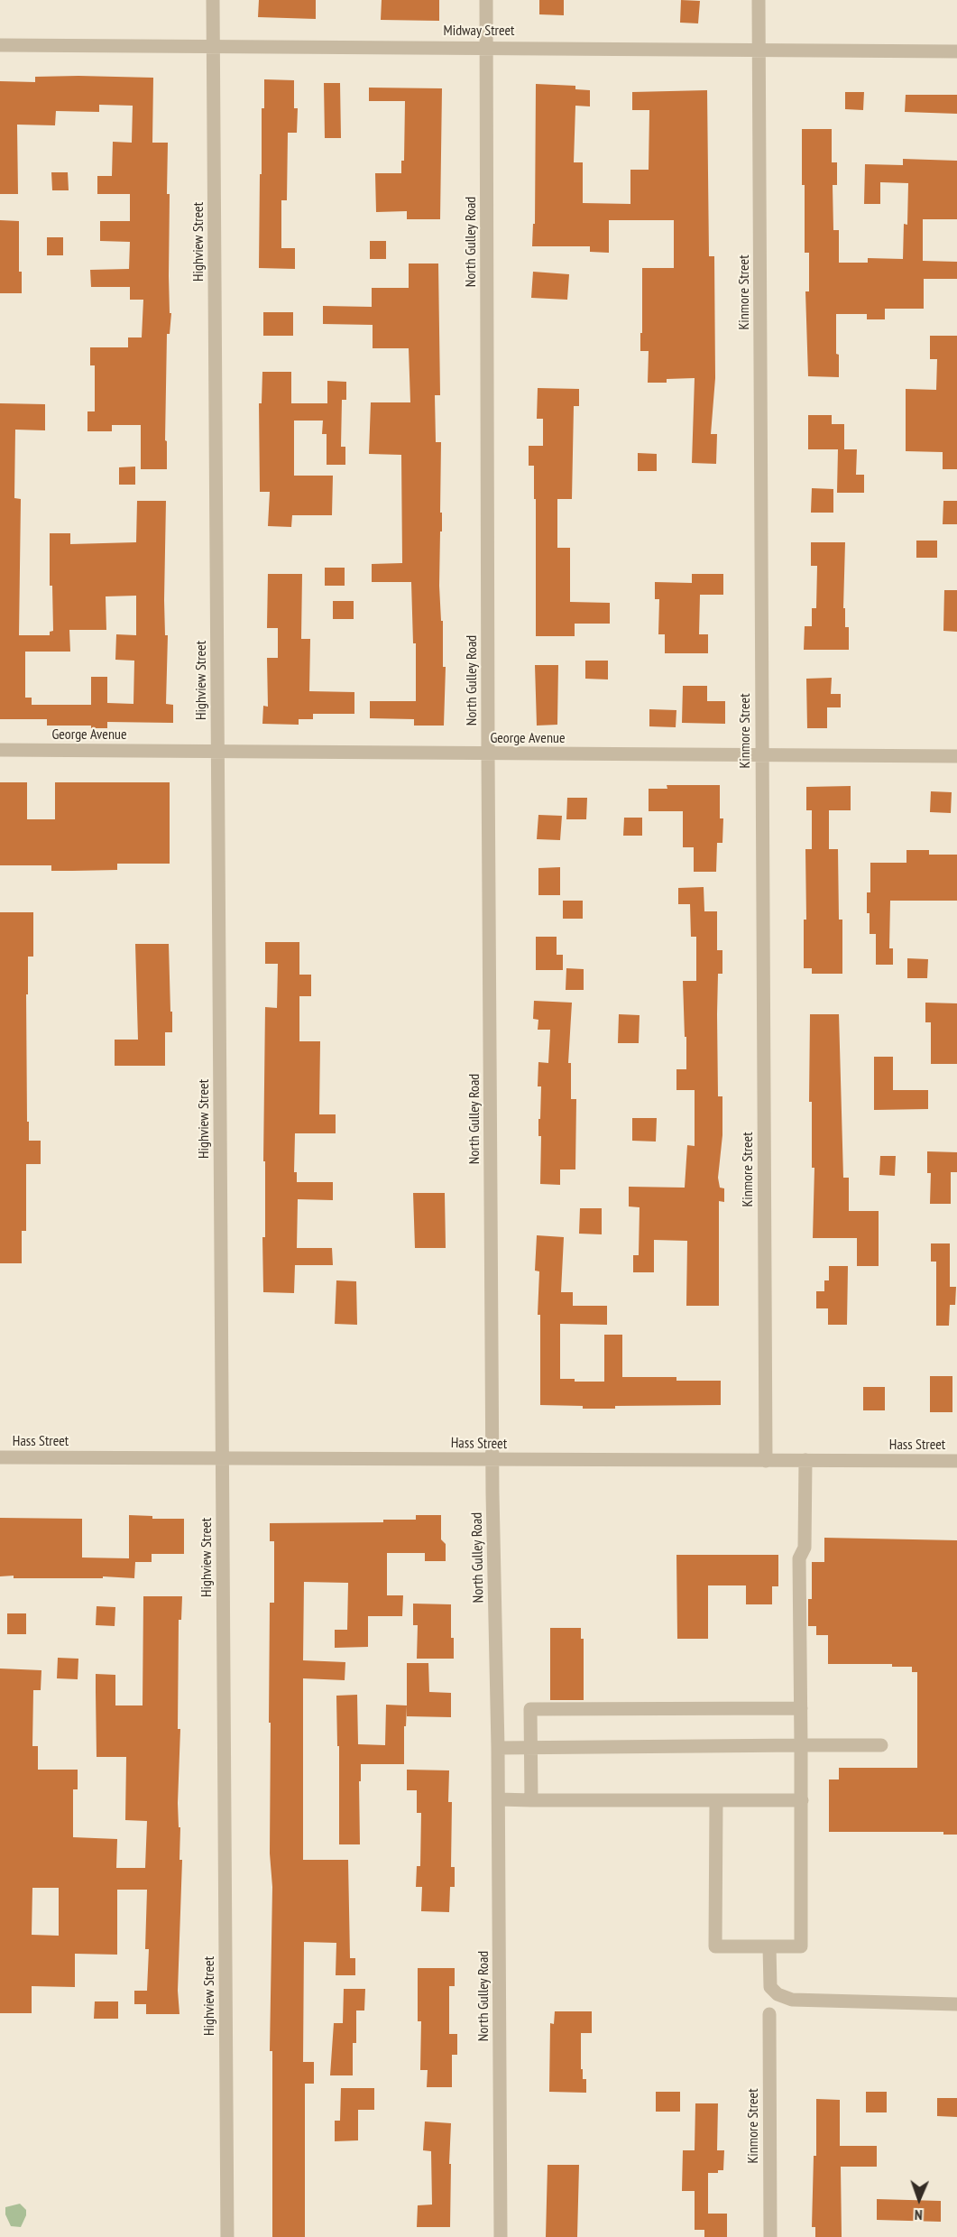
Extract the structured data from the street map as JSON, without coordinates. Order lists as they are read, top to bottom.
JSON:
{
  "streets": {
    "street": [
      "Midway Street",
      "Highview Street",
      "North Gulley Road",
      "Kinmore Street",
      "George Avenue",
      "Hass Street"
    ]
  },
  "crossings": [
    ["Midway Street", "Highview Street"],
    ["Midway Street", "North Gulley Road"],
    ["Midway Street", "Kinmore Street"],
    ["Highview Street", "George Avenue"],
    ["Highview Street", "Hass Street"],
    ["North Gulley Road", "George Avenue"],
    ["North Gulley Road", "Hass Street"],
    ["Kinmore Street", "George Avenue"],
    ["Kinmore Street", "Hass Street"]
  ],
  "north": "bottom"
}
